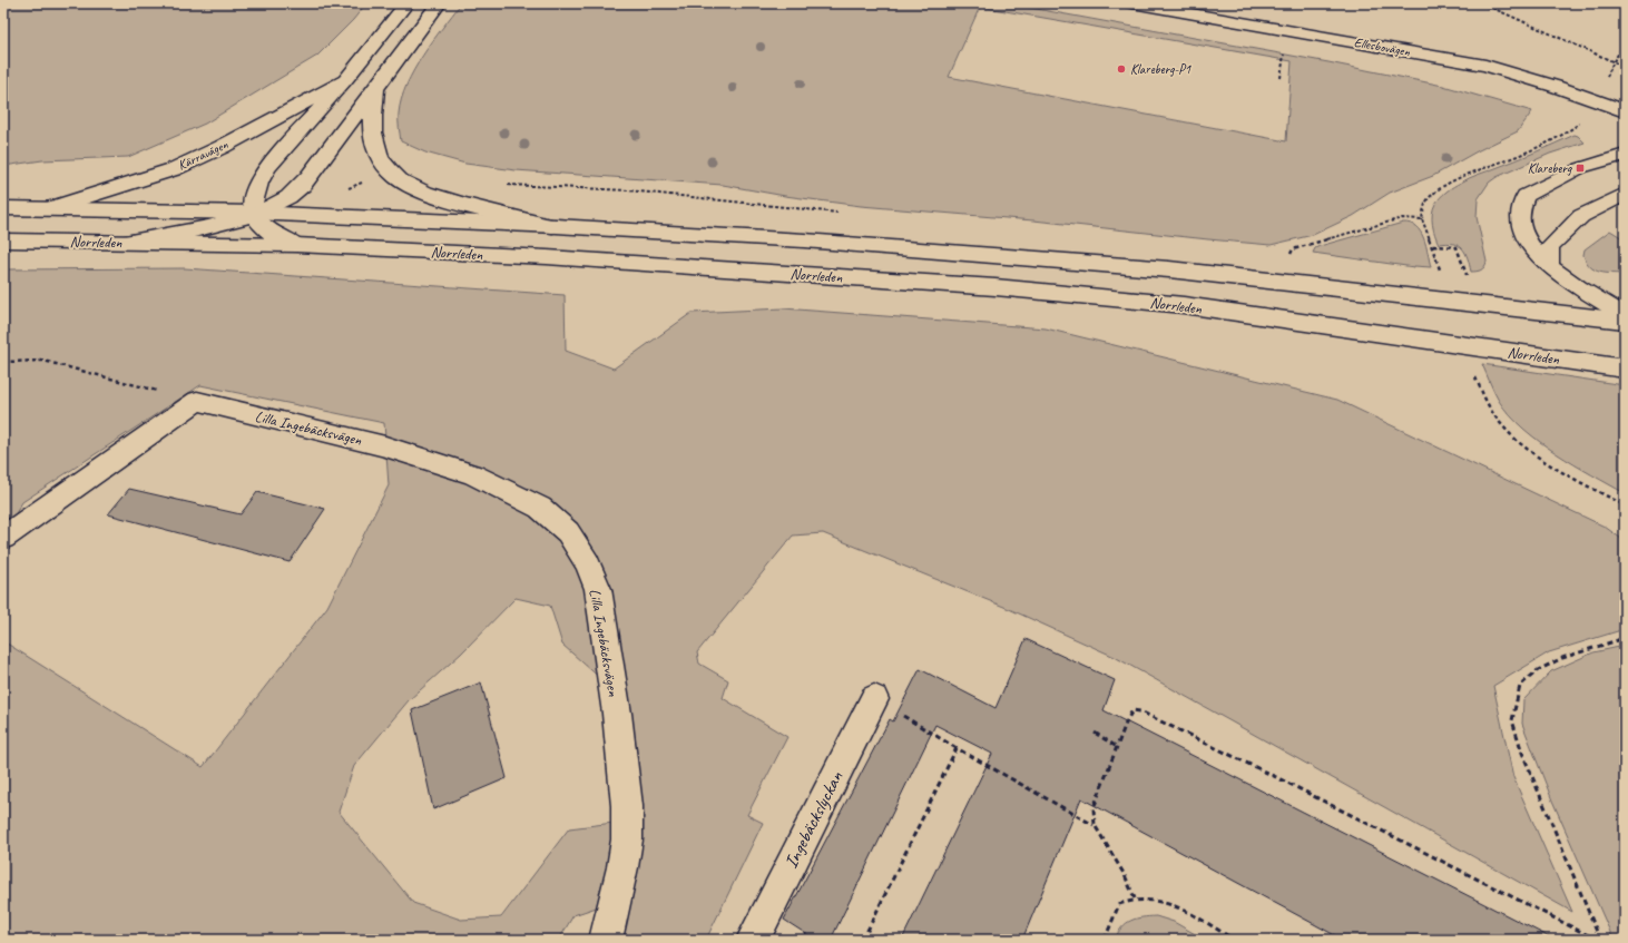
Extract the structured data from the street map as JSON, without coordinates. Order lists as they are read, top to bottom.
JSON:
{
  "streets": {
    "main road": [
      "Ellesbovägen",
      "Kärravägen",
      "Norrleden",
      "Lilla Ingebäcksvägen",
      "Ingebäckslyckan"
    ]
  },
  "crossings": [
    ["Kärravägen", "Norrleden"]
  ],
  "places": {
    "other": ["Klareberg-P1"],
    "transit": ["Klareberg"]
  }
}
